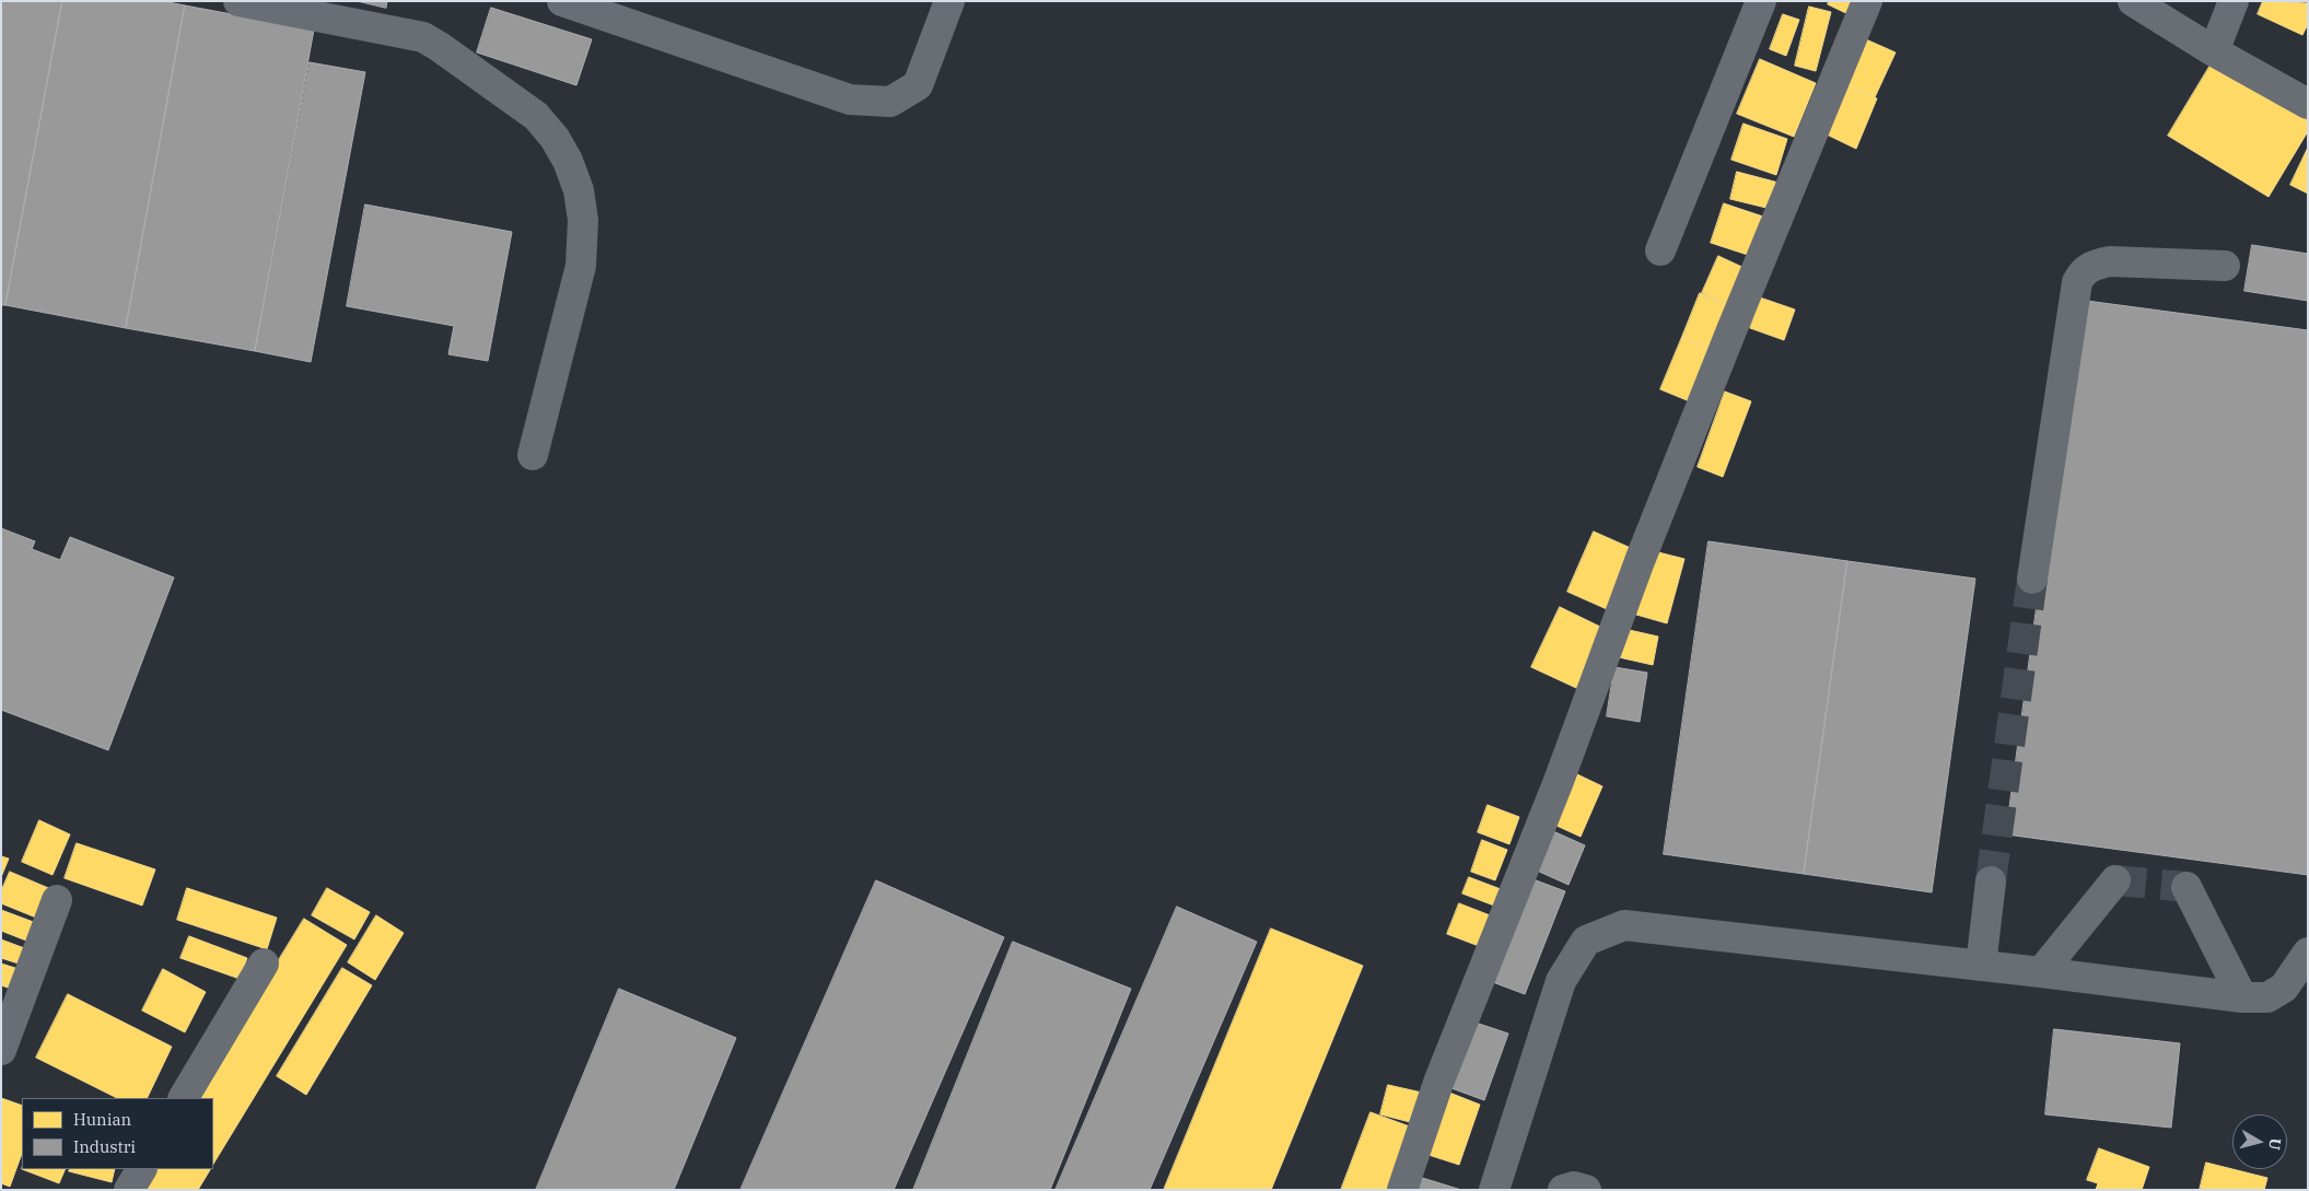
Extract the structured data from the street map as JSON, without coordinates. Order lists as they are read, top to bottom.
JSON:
{
  "legend": ["Hunian", "Industri"],
  "north": "right"
}
